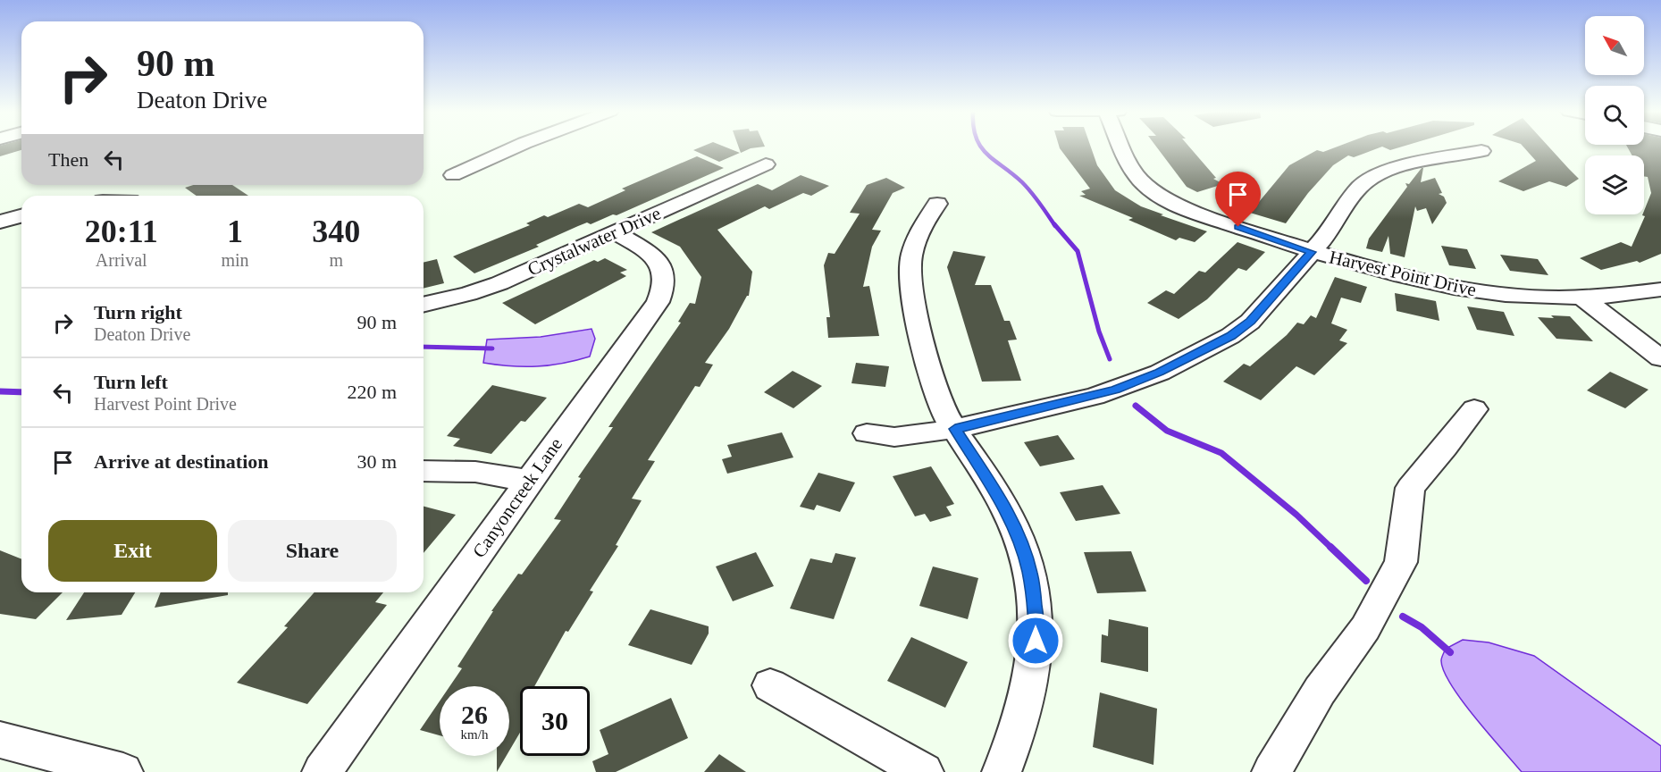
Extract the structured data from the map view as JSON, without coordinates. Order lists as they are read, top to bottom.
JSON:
{
  "streets": {
    "street": ["Crystalwater Drive", "Harvest Point Drive", "Canyoncreek Lane"]
  },
  "crossings": [
    ["Crystalwater Drive", "Canyoncreek Lane"]
  ],
  "north": "top left",
  "page": {
    "turn": ["90 m", "Deaton Drive"],
    "then": "Then",
    "eta": [
      "20:11",
      "Arrival",
      "1",
      "min",
      "340",
      "m"
    ],
    "list": [
      {
        "name": "Turn right",
        "note": "Deaton Drive",
        "value": "90 m"
      },
      {
        "name": "Turn left",
        "note": "Harvest Point Drive",
        "value": "220 m"
      },
      {
        "name": "Arrive at destination",
        "value": "30 m"
      }
    ],
    "buttons": ["Exit", "Share"],
    "speed": "26 km/h",
    "limit": "30"
  }
}
